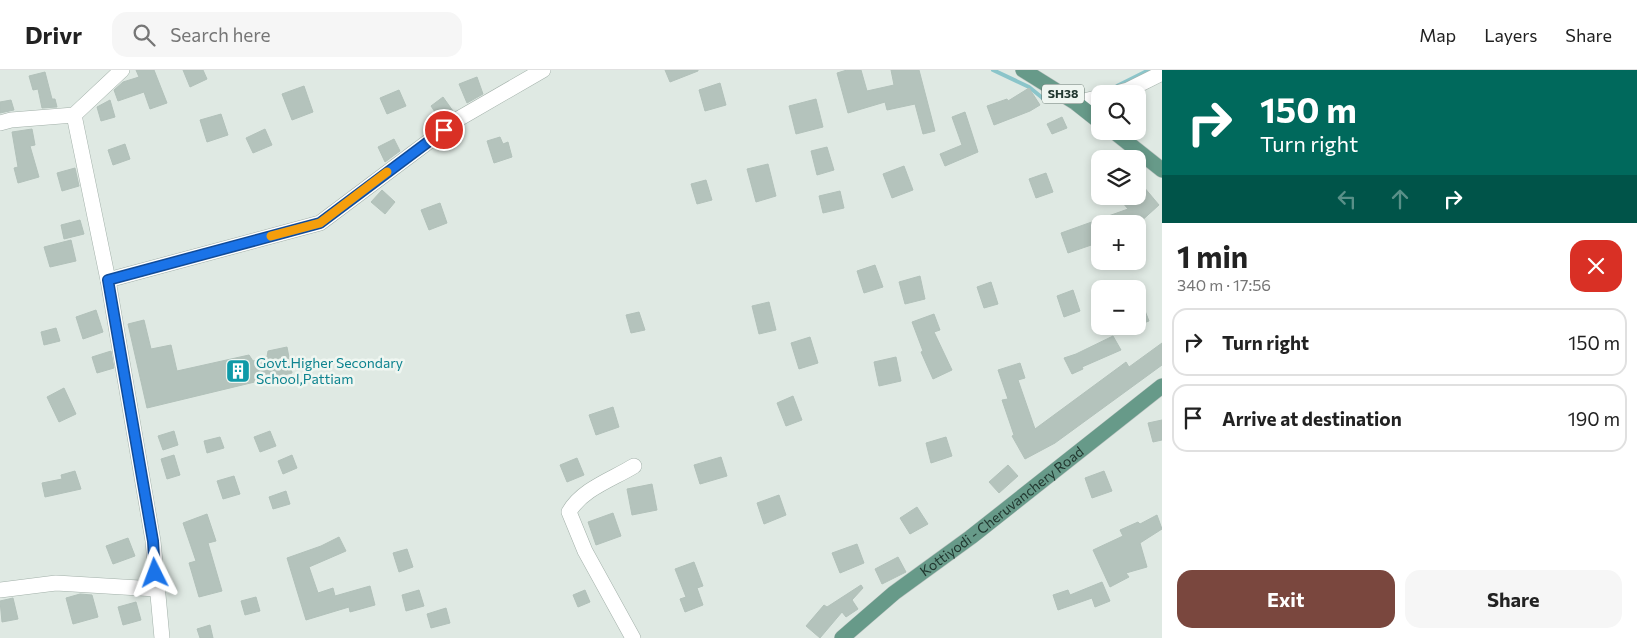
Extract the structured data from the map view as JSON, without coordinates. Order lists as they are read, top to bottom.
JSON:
{
  "streets": {
    "main road": ["SH38", "Kottiyodi - Cheruvanchery Road"]
  },
  "places": {
    "building": ["Govt.Higher Secondary School,Pattiam"]
  },
  "page": {
    "header": "Drivr",
    "search": "Search here",
    "nav": ["Map", "Layers", "Share"],
    "turn": ["150 m", "Turn right"],
    "map_buttons": ["+", "−"],
    "heading": ["1 min", "340 m · 17:56"],
    "list": [
      {
        "name": "Turn right",
        "value": "150 m"
      },
      {
        "name": "Arrive at destination",
        "value": "190 m"
      }
    ],
    "buttons": ["Exit", "Share"]
  }
}
